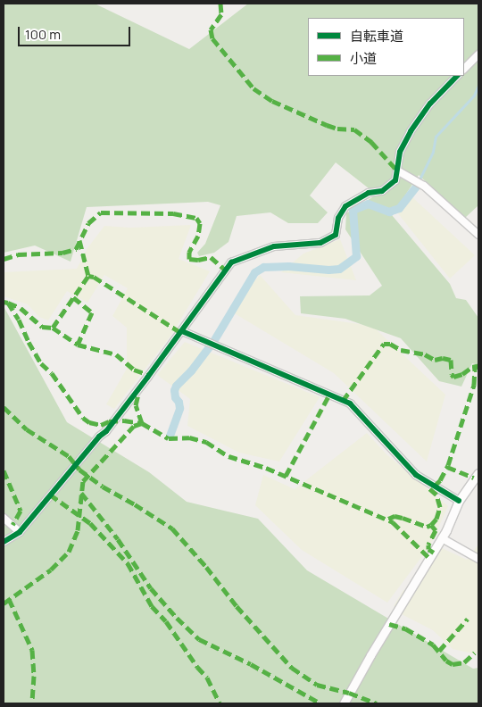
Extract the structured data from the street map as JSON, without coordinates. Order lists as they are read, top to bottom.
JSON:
{
  "legend": ["自転車道", "小道"],
  "scale_bar": "100 m"
}
